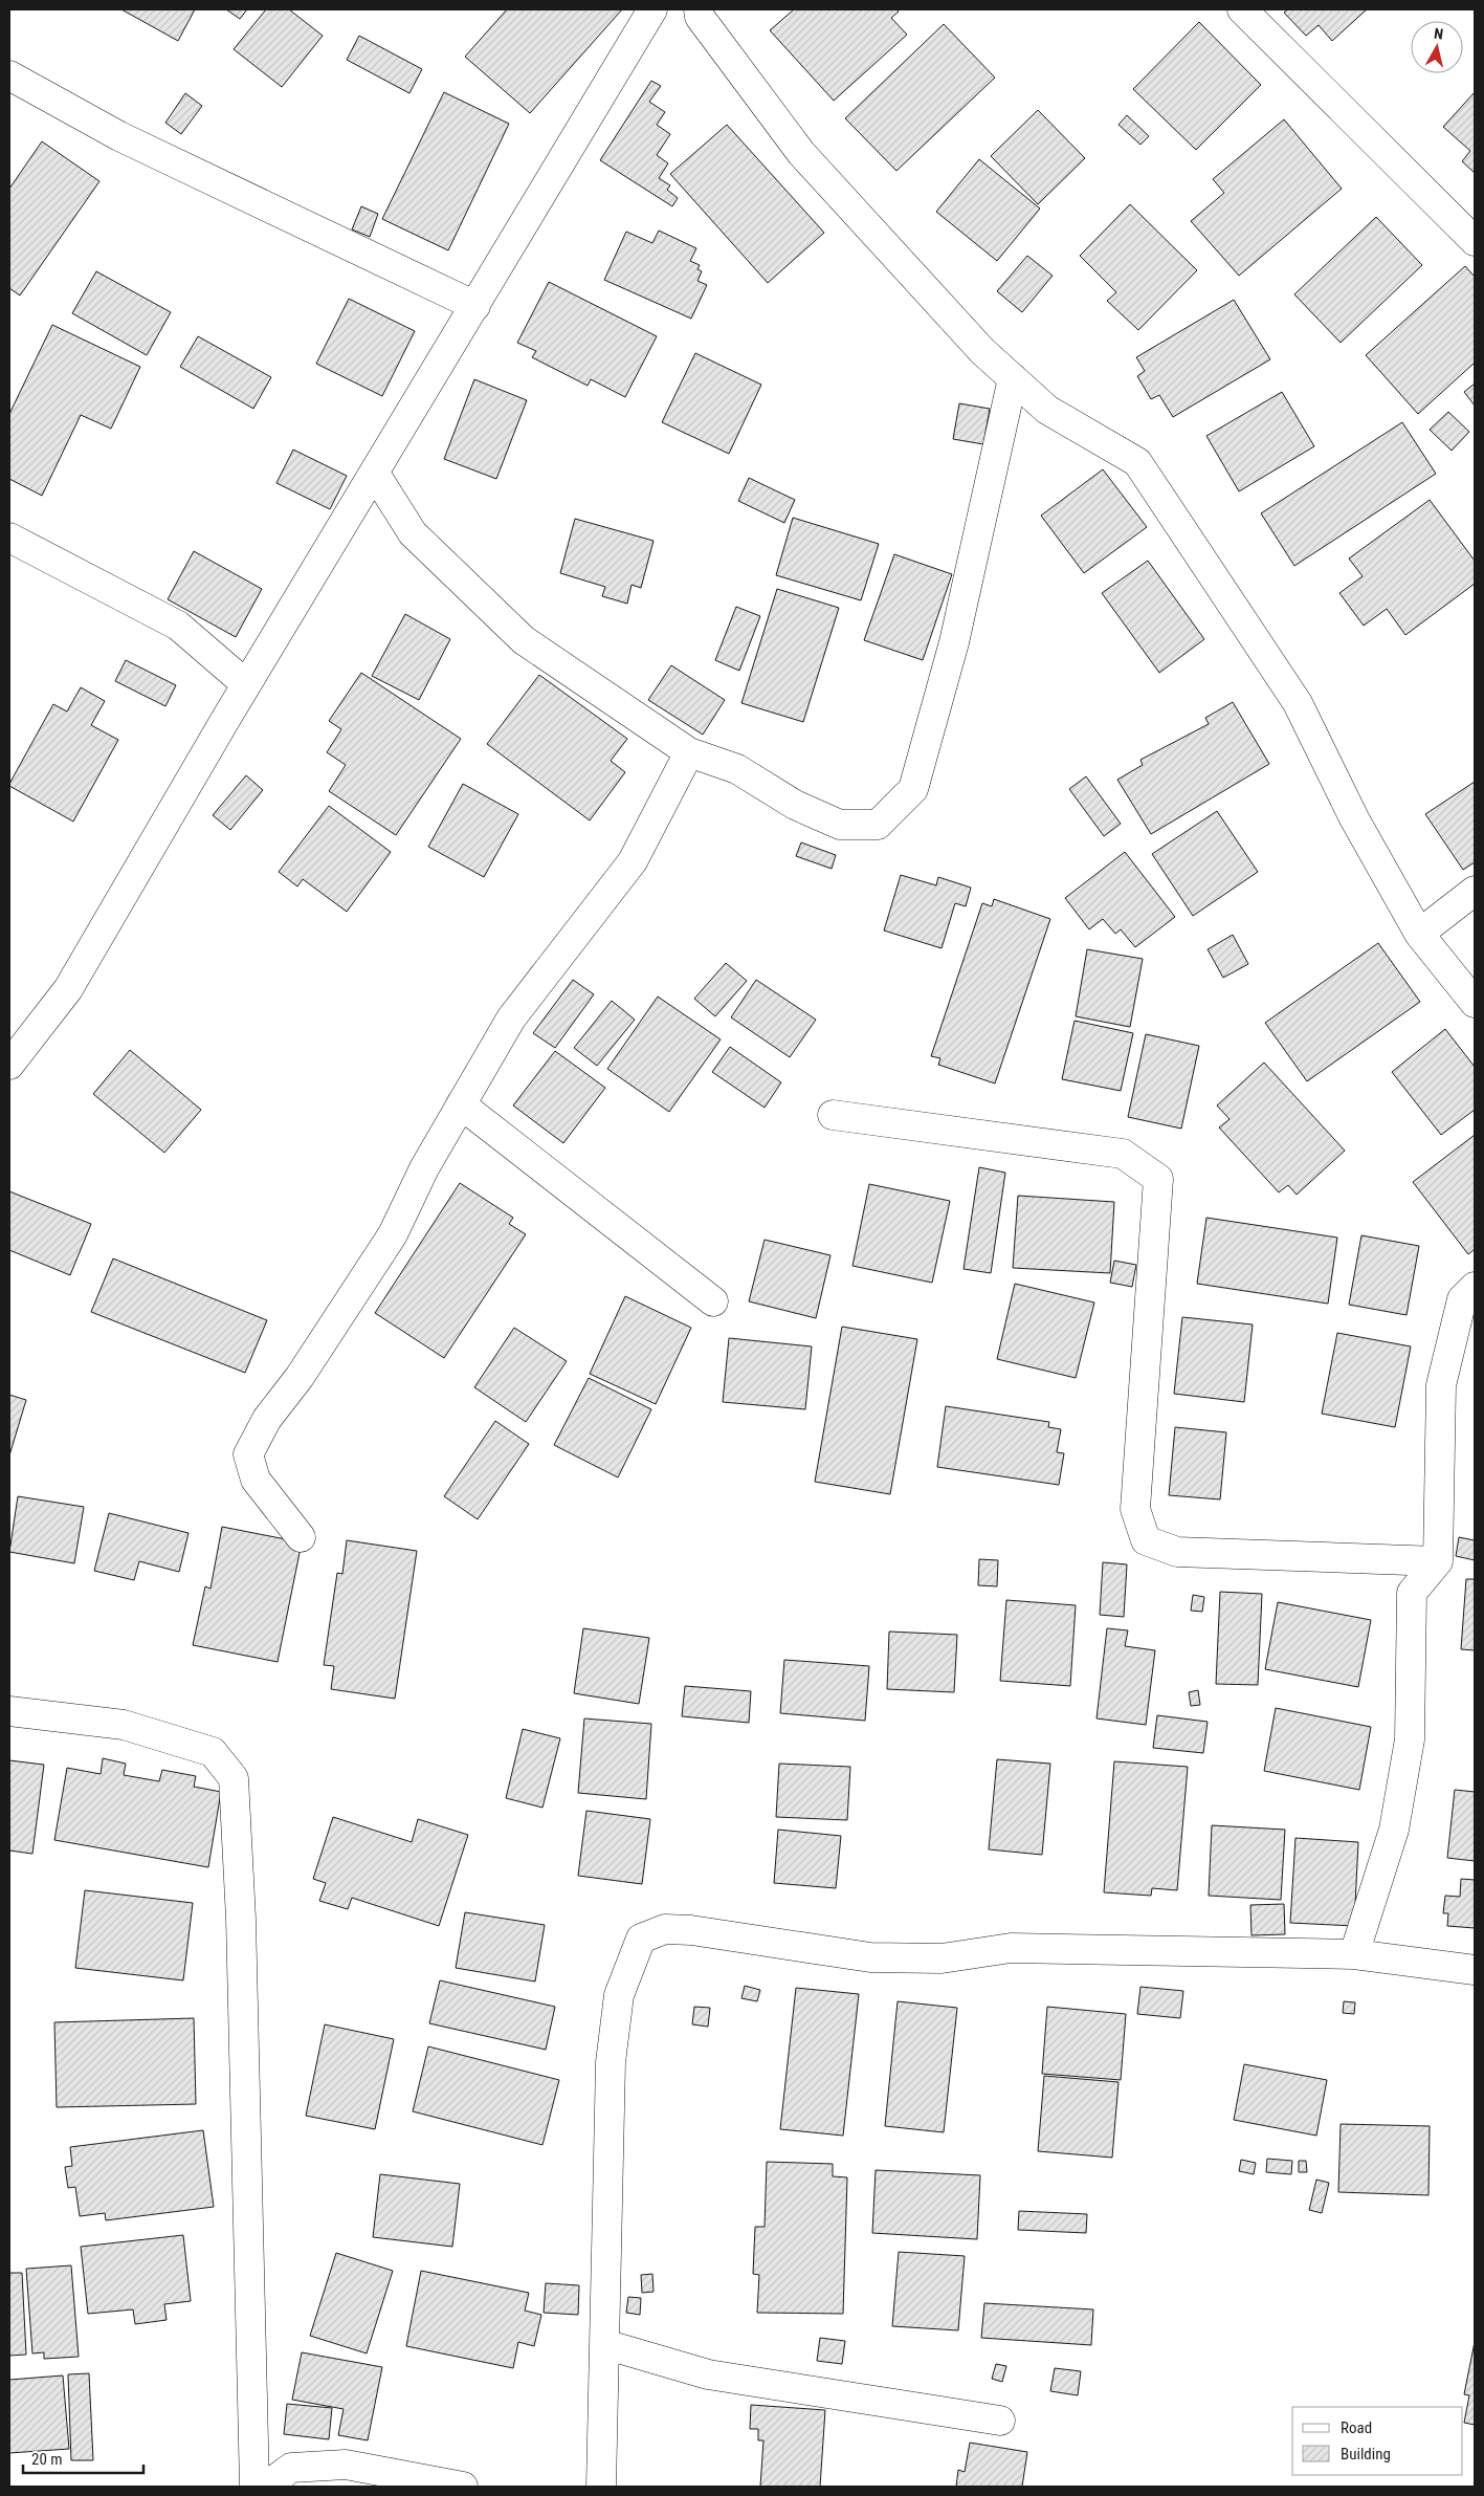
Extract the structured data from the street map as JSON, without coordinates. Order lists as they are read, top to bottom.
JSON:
{
  "legend": ["Road", "Building"],
  "scale_bar": "20 m",
  "north": "top"
}
